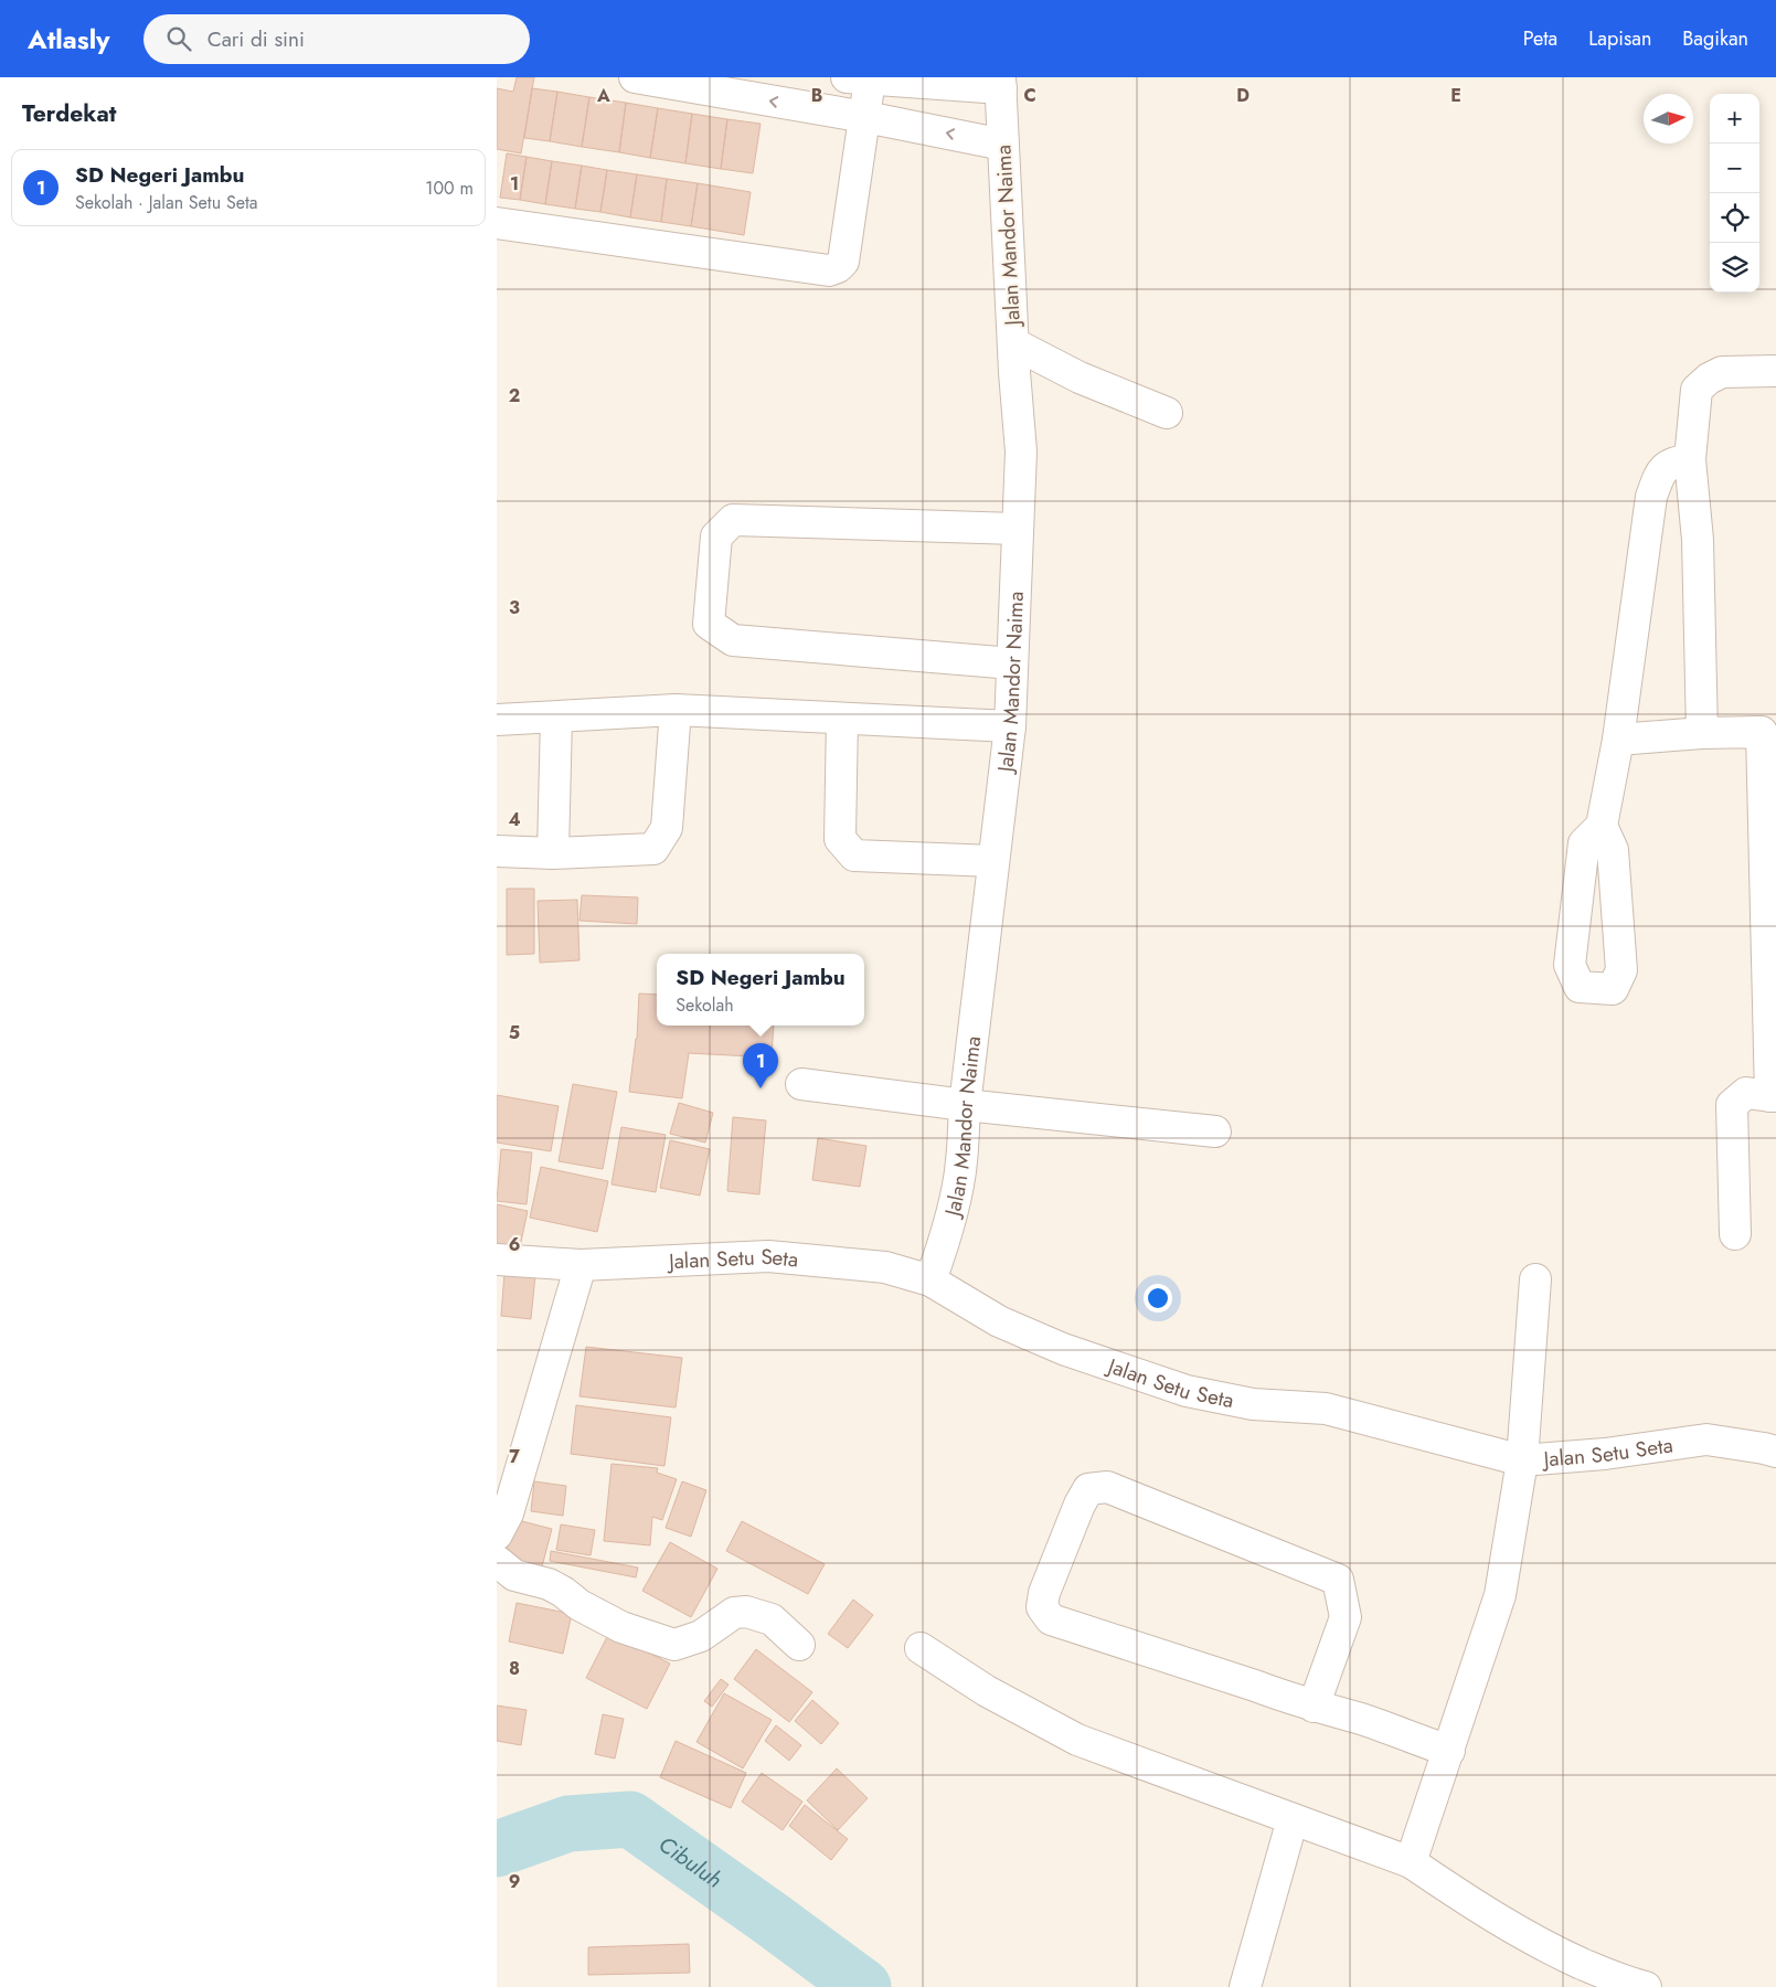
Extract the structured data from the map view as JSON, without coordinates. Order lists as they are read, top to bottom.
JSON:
{
  "streets": {
    "street": ["Jalan Mandor Naima", "Jalan Setu Seta"]
  },
  "crossings": [
    ["Jalan Mandor Naima", "Jalan Setu Seta"]
  ],
  "water": ["Cibuluh"],
  "north": "right",
  "page": {
    "header": "Atlasly",
    "search": "Cari di sini",
    "nav": ["Peta", "Lapisan", "Bagikan"],
    "heading": "Terdekat",
    "map_buttons": ["+", "−"],
    "list": [
      {
        "mark": "1",
        "name": "SD Negeri Jambu",
        "note": "Sekolah · Jalan Setu Seta",
        "value": "100 m"
      }
    ],
    "popup": ["SD Negeri Jambu", "Sekolah"],
    "pins": "1"
  },
  "grid": {
    "columns": [
      "A",
      "B",
      "C",
      "D",
      "E"
    ],
    "rows": [
      "1",
      "2",
      "3",
      "4",
      "5",
      "6",
      "7",
      "8",
      "9"
    ]
  }
}
